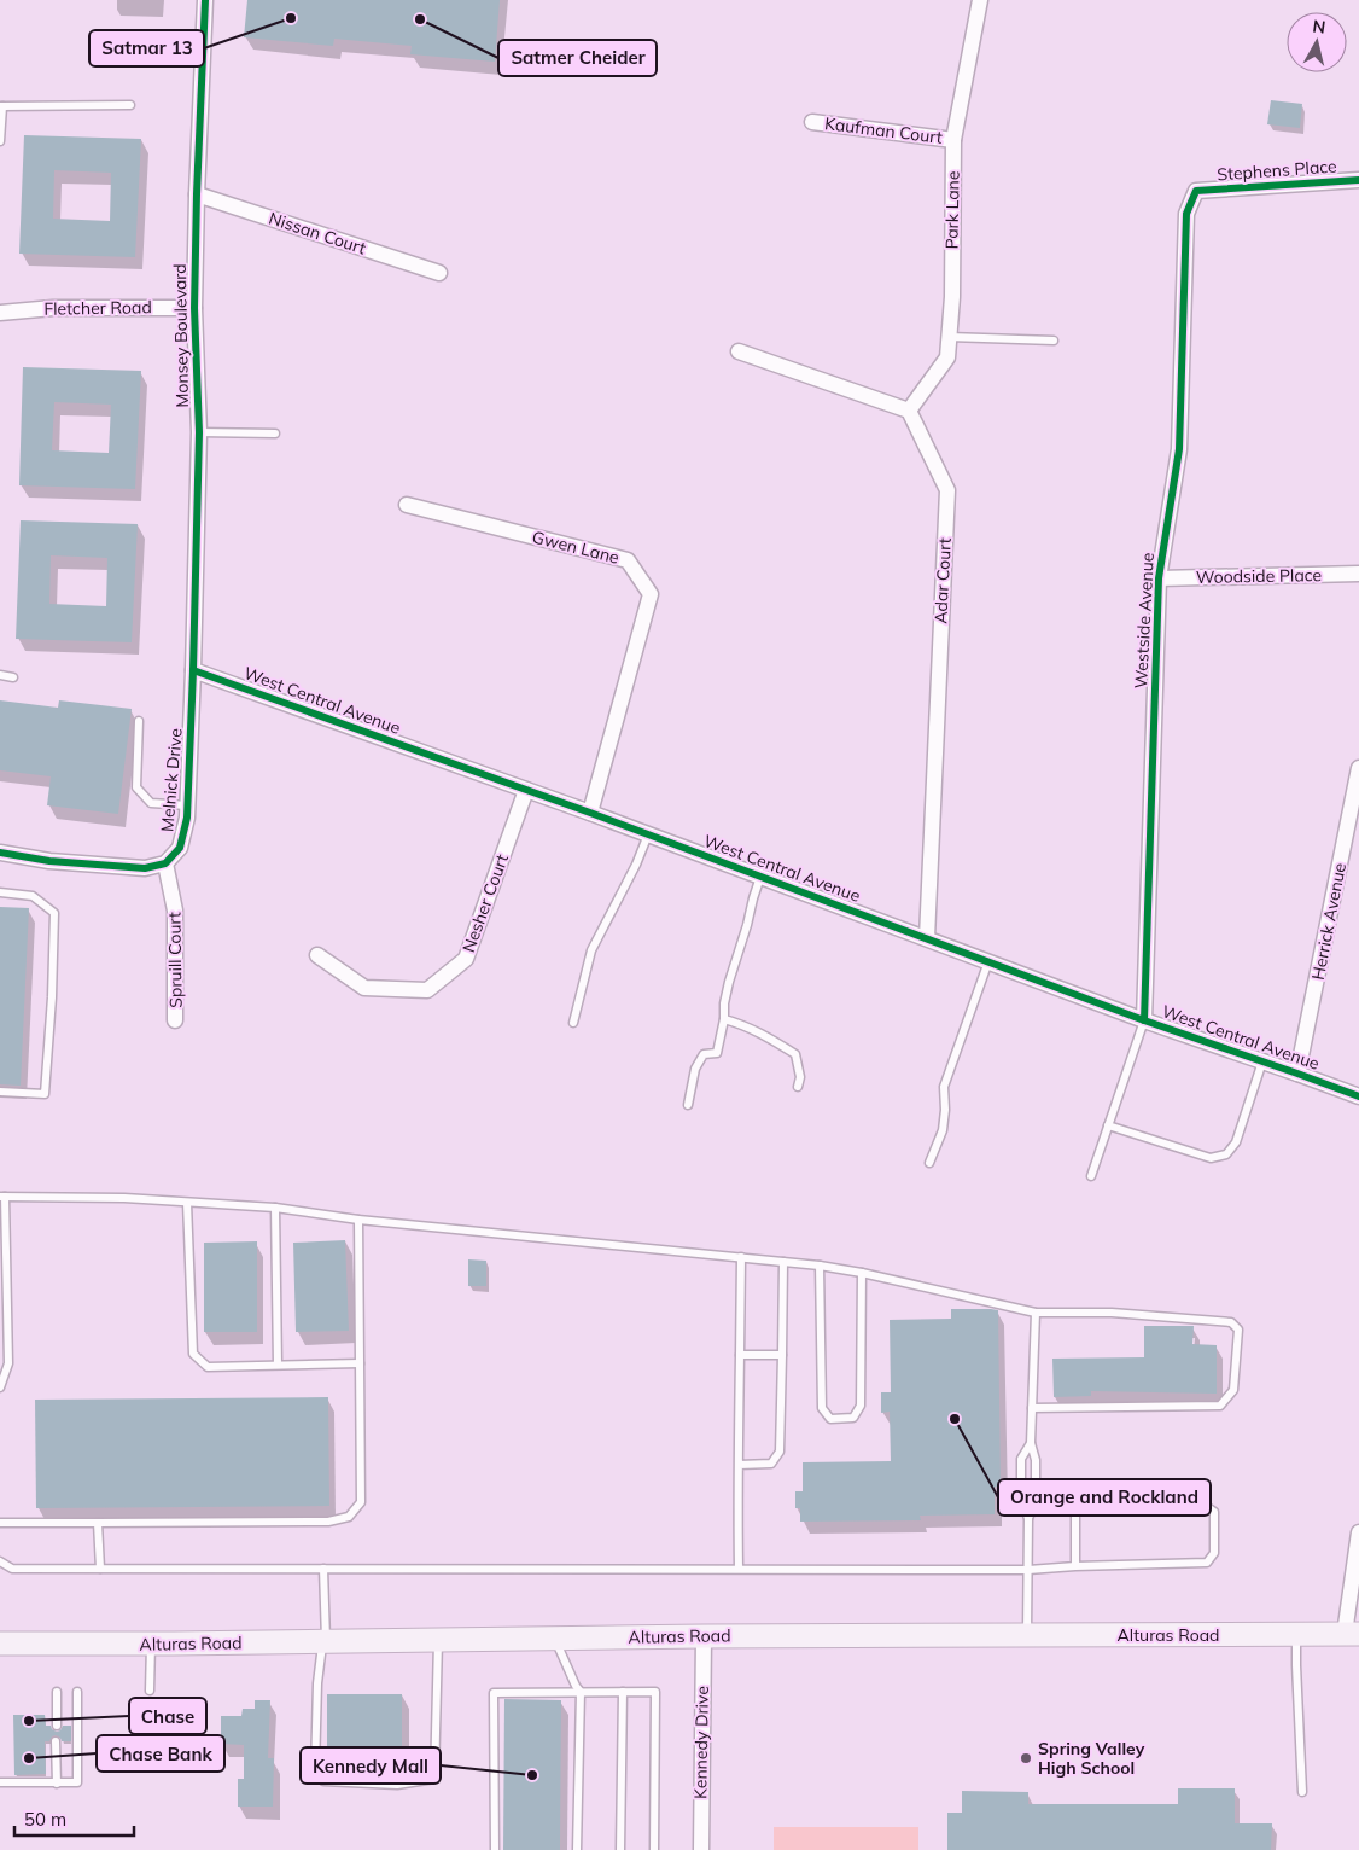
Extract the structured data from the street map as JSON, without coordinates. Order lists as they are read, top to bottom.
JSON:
{
  "streets": {
    "main road": ["Alturas Road"],
    "street": [
      "Kaufman Court",
      "Stephens Place",
      "Park Lane",
      "Nissan Court",
      "Fletcher Road",
      "Monsey Boulevard",
      "Gwen Lane",
      "Woodside Place",
      "Adar Court",
      "Westside Avenue",
      "West Central Avenue",
      "Melnick Drive",
      "Nesher Court",
      "Herrick Avenue",
      "Spruill Court",
      "Kennedy Drive"
    ]
  },
  "crossings": [
    ["Kaufman Court", "Park Lane"],
    ["Stephens Place", "Westside Avenue"],
    ["Park Lane", "Adar Court"],
    ["Nissan Court", "Monsey Boulevard"],
    ["Fletcher Road", "Monsey Boulevard"],
    ["Monsey Boulevard", "West Central Avenue"],
    ["Monsey Boulevard", "Melnick Drive"],
    ["Gwen Lane", "West Central Avenue"],
    ["Woodside Place", "Westside Avenue"],
    ["Adar Court", "West Central Avenue"],
    ["Westside Avenue", "West Central Avenue"],
    ["West Central Avenue", "Melnick Drive"],
    ["West Central Avenue", "Nesher Court"],
    ["West Central Avenue", "Herrick Avenue"],
    ["Melnick Drive", "Spruill Court"],
    ["Alturas Road", "Kennedy Drive"]
  ],
  "places": [
    "Satmar 13",
    "Satmer Cheider",
    "Orange and Rockland",
    "Chase",
    "Chase Bank",
    "Spring Valley High School",
    "Kennedy Mall"
  ],
  "scale_bar": "50 m",
  "north": "top"
}
